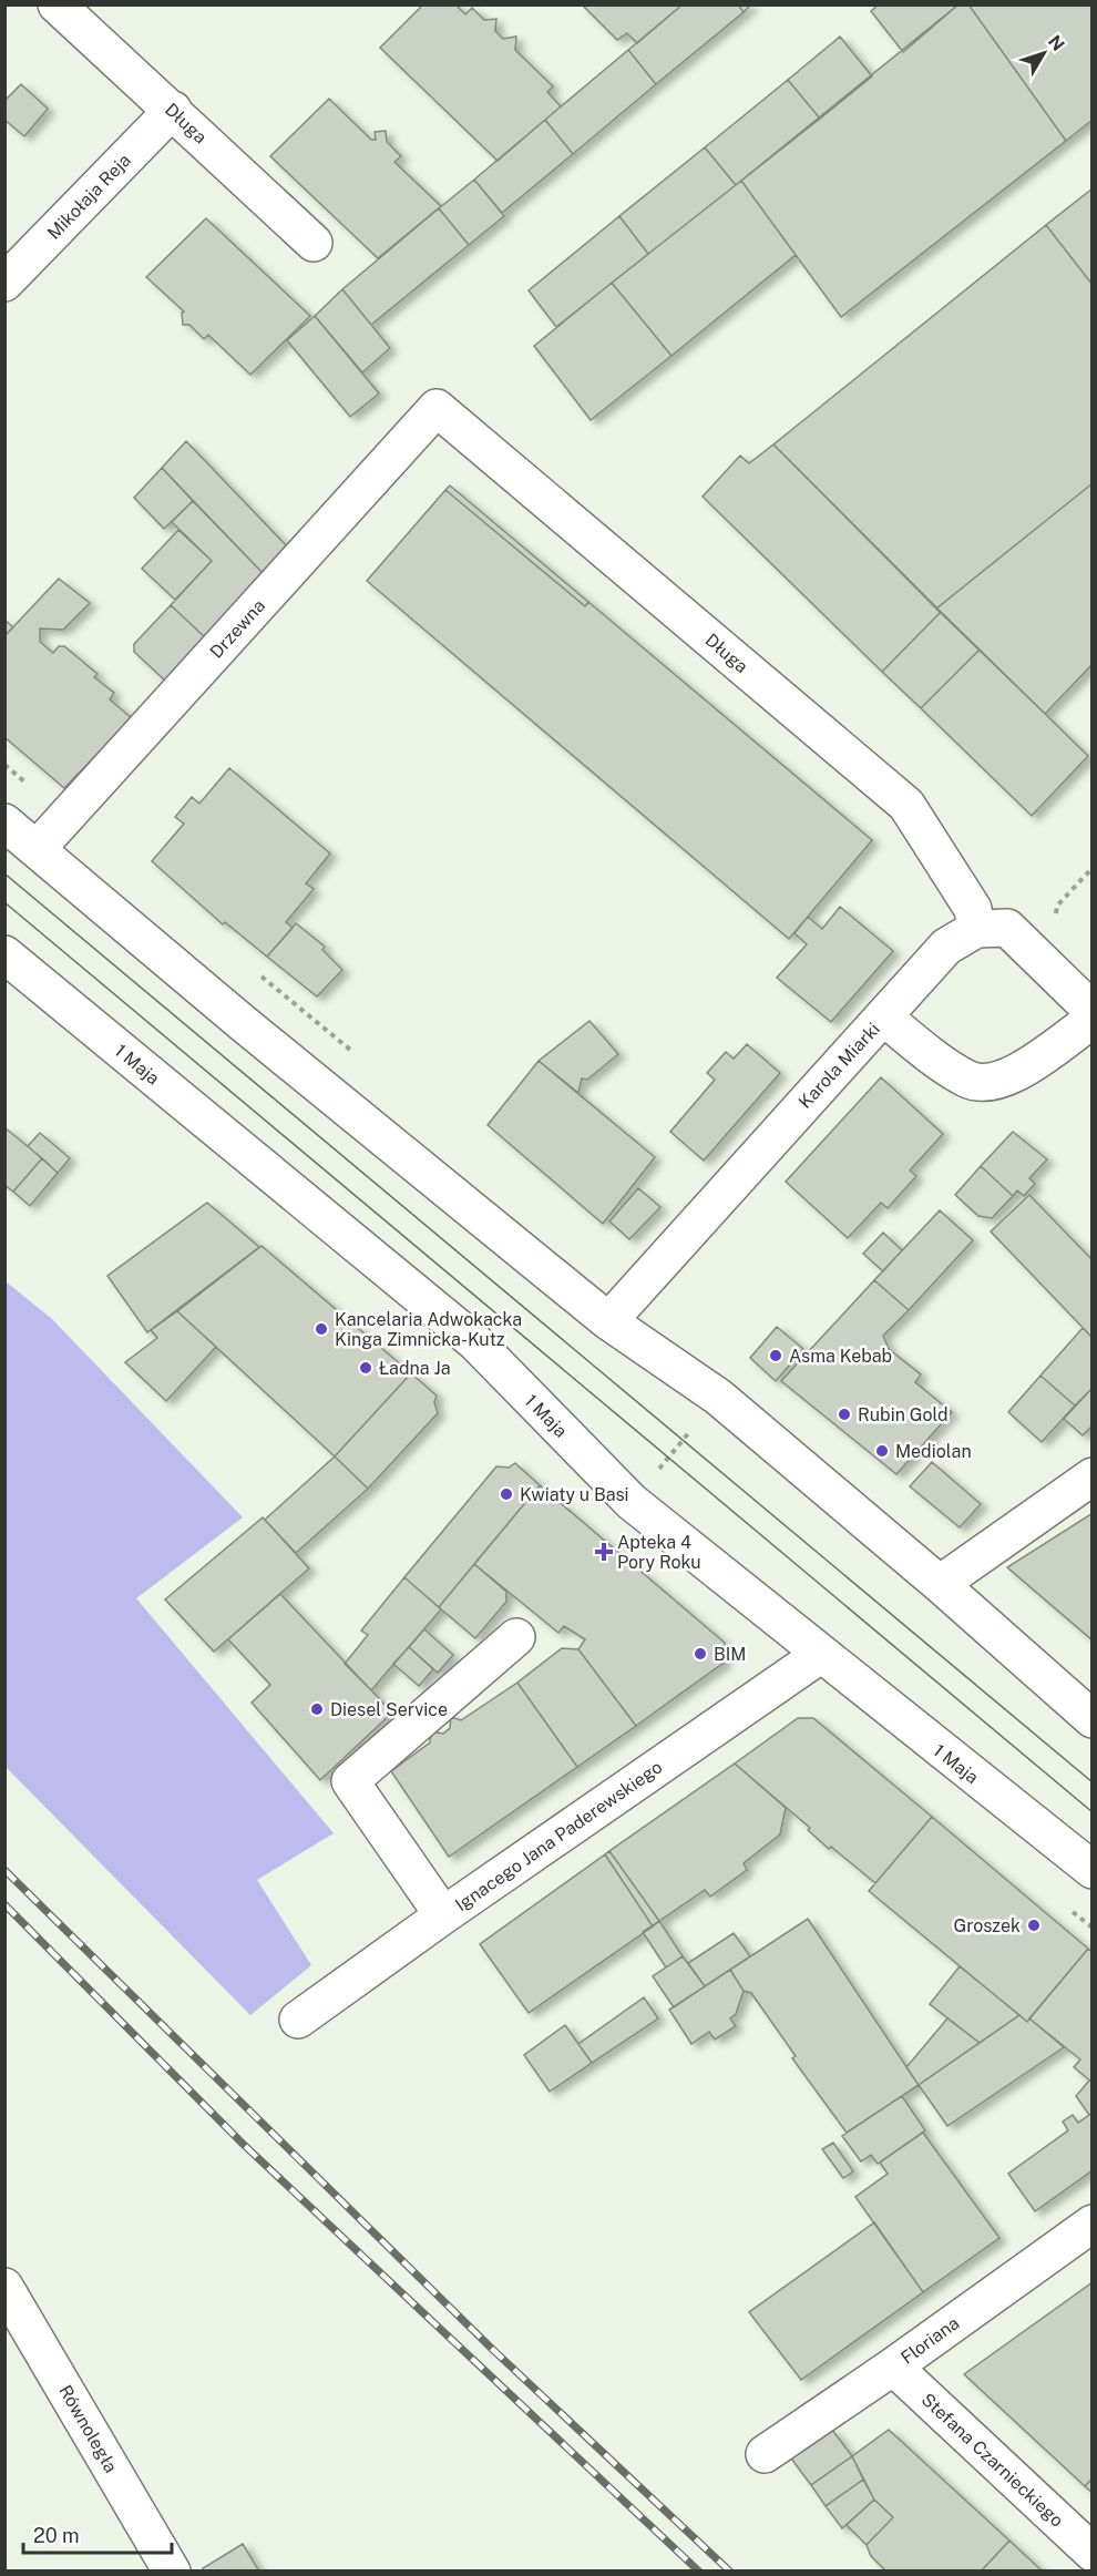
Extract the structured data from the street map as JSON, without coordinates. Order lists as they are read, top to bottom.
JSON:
{
  "streets": {
    "street": [
      "Długa",
      "Mikołaja Reja",
      "Drzewna",
      "1 Maja",
      "Karola Miarki",
      "Ignacego Jana Paderewskiego",
      "Floriana",
      "Równoległa",
      "Stefana Czarnieckiego"
    ]
  },
  "crossings": [
    ["Długa", "Mikołaja Reja"],
    ["Długa", "Drzewna"],
    ["Długa", "Karola Miarki"],
    ["1 Maja", "Ignacego Jana Paderewskiego"],
    ["Floriana", "Stefana Czarnieckiego"]
  ],
  "places": {
    "other": [
      "Kancelaria Adwokacka Kinga Zimnicka-Kutz",
      "Asma Kebab",
      "Ładna Ja",
      "Rubin Gold",
      "Mediolan",
      "Kwiaty u Basi",
      "BIM",
      "Diesel Service",
      "Groszek"
    ],
    "health": ["Apteka 4 Pory Roku"]
  },
  "scale_bar": "20 m",
  "north": "top right"
}
